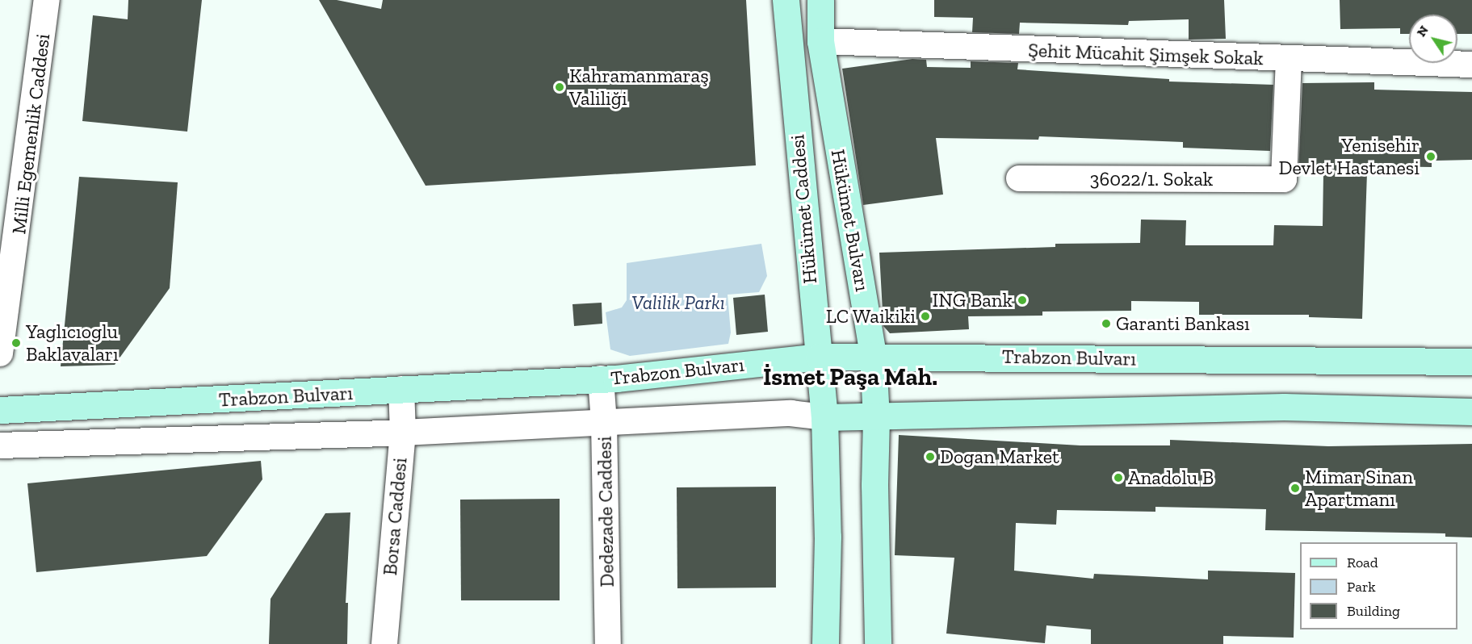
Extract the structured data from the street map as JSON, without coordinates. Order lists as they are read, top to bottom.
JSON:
{
  "streets": {
    "main road": ["Hükümet Caddesi", "Hükümet Bulvarı", "Trabzon Bulvarı"],
    "street": [
      "Şehit Mücahit Şimşek Sokak",
      "Milli Egemenlik Caddesi",
      "36022/1. Sokak",
      "Dedezade Caddesi",
      "Borsa Caddesi"
    ]
  },
  "crossings": [
    ["Şehit Mücahit Şimşek Sokak", "36022/1. Sokak"],
    ["Şehit Mücahit Şimşek Sokak", "Hükümet Bulvarı"],
    ["Hükümet Caddesi", "Trabzon Bulvarı"],
    ["Hükümet Bulvarı", "Trabzon Bulvarı"],
    ["Trabzon Bulvarı", "Dedezade Caddesi"],
    ["Trabzon Bulvarı", "Borsa Caddesi"]
  ],
  "districts": ["İsmet Paşa Mah."],
  "parks": ["Valilik Parkı"],
  "places": [
    "Kahramanmaraş Valiliği",
    "Yenisehir Devlet Hastanesi",
    "ING Bank",
    "LC Waikiki",
    "Garanti Bankası",
    "Yaglıcıoglu Baklavaları",
    "Dogan Market",
    "Anadolu B",
    "Mimar Sinan Apartmanı"
  ],
  "legend": ["Road", "Park", "Building"],
  "north": "top left"
}
